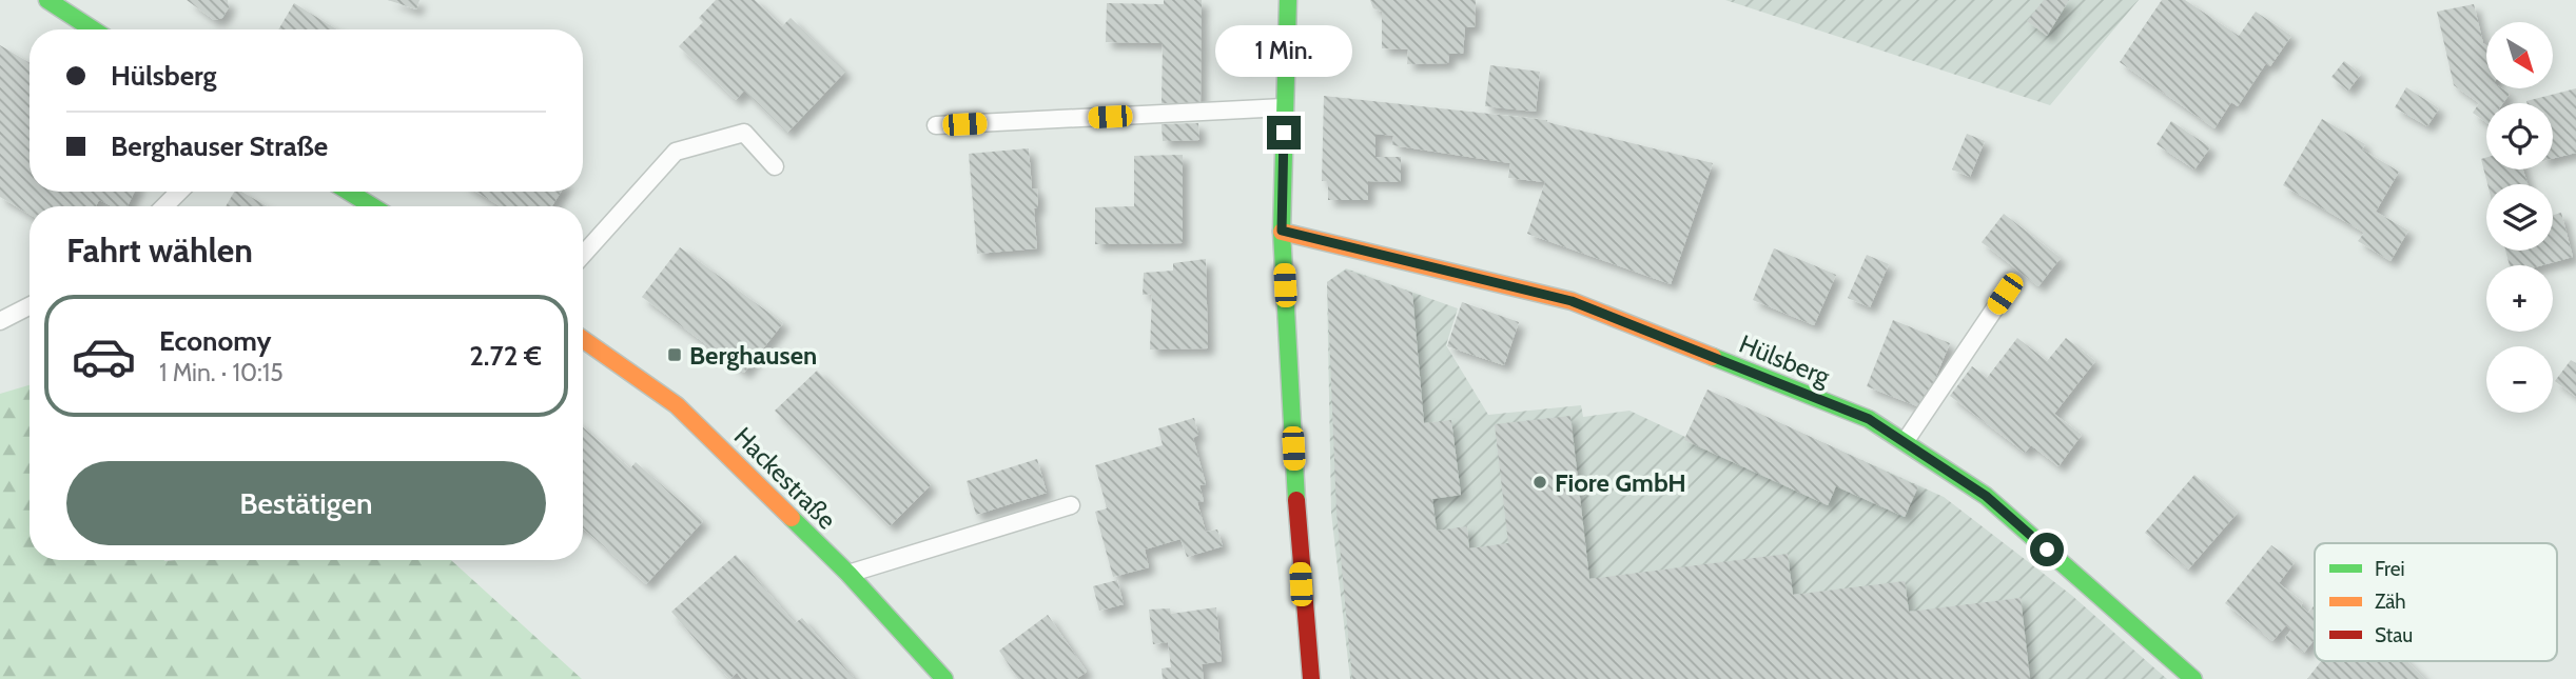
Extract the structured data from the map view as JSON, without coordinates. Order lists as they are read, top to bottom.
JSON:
{
  "streets": {
    "street": ["Hülsberg", "Hackestraße"]
  },
  "places": {
    "transit": ["Berghausen"],
    "other": ["Fiore GmbH"]
  },
  "legend": ["Frei", "Zäh", "Stau"],
  "north": "bottom right",
  "page": {
    "map_buttons": ["+", "−"],
    "bubble": "1 Min.",
    "banner": ["Hülsberg", "Berghauser Straße"],
    "heading": "Fahrt wählen",
    "list": [
      {
        "name": "Economy",
        "note": "1 Min. · 10:15",
        "value": "2.72 €"
      }
    ],
    "buttons": "Bestätigen"
  }
}
